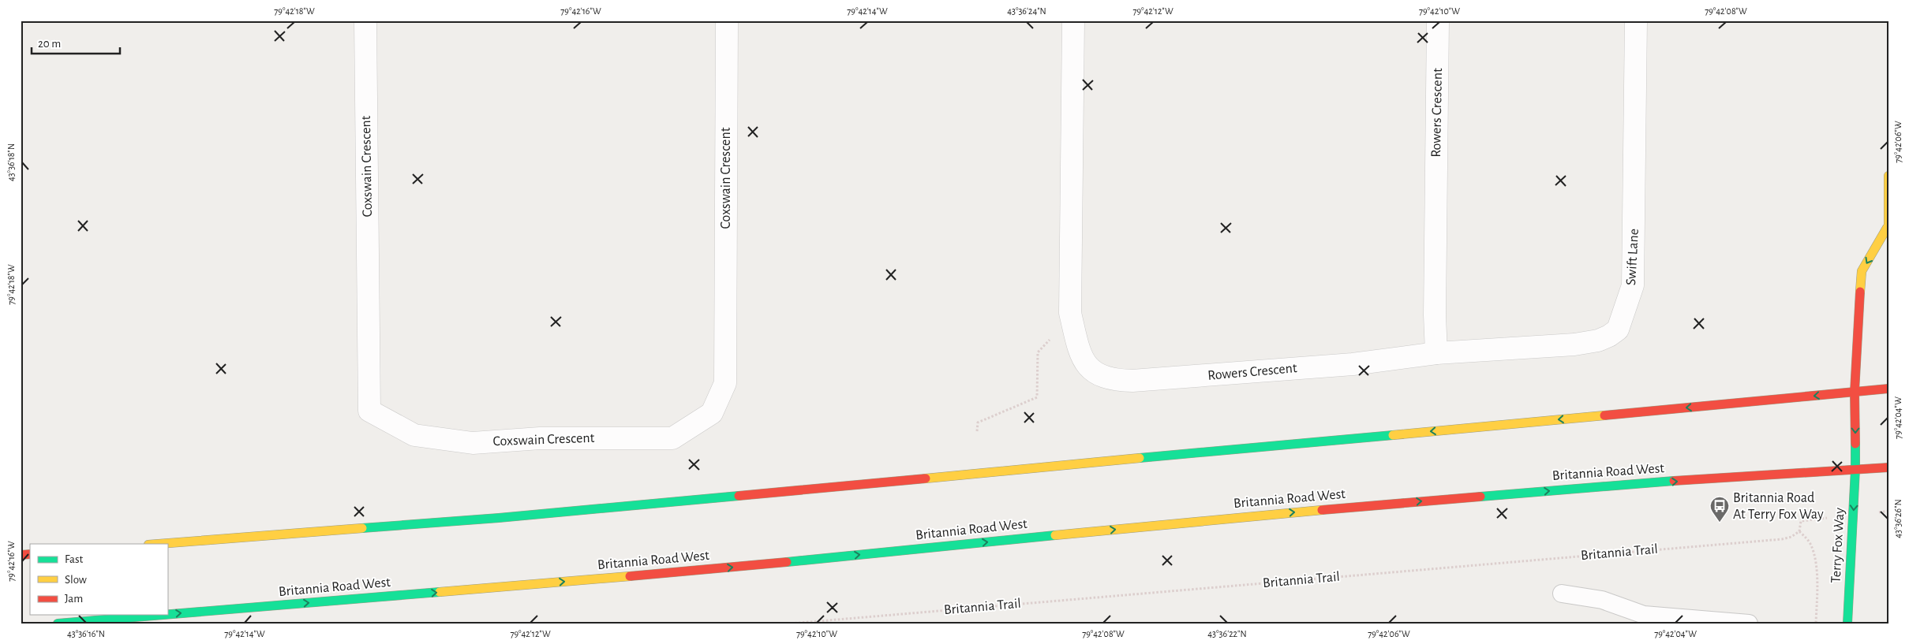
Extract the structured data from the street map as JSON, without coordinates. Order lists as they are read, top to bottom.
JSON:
{
  "streets": {
    "main road": ["Britannia Road West", "Terry Fox Way"],
    "street": ["Rowers Crescent", "Coxswain Crescent", "Swift Lane"],
    "path": ["Britannia Trail"]
  },
  "crossings": [
    ["Rowers Crescent", "Swift Lane"],
    ["Britannia Road West", "Terry Fox Way"]
  ],
  "one_way": ["Terry Fox Way"],
  "places": {
    "bus stop": ["Britannia Road At Terry Fox Way"]
  },
  "legend": ["Fast", "Slow", "Jam"],
  "scale_bar": "20 m",
  "coordinates": [
    "79°42'18\"W",
    "79°42'16\"W",
    "79°42'14\"W",
    "43°36'24\"N",
    "79°42'12\"W",
    "79°42'10\"W",
    "79°42'08\"W",
    "79°42'06\"W",
    "43°36'18\"N",
    "79°42'04\"W",
    "43°36'26\"N",
    "43°36'16\"N",
    "43°36'22\"N"
  ]
}
